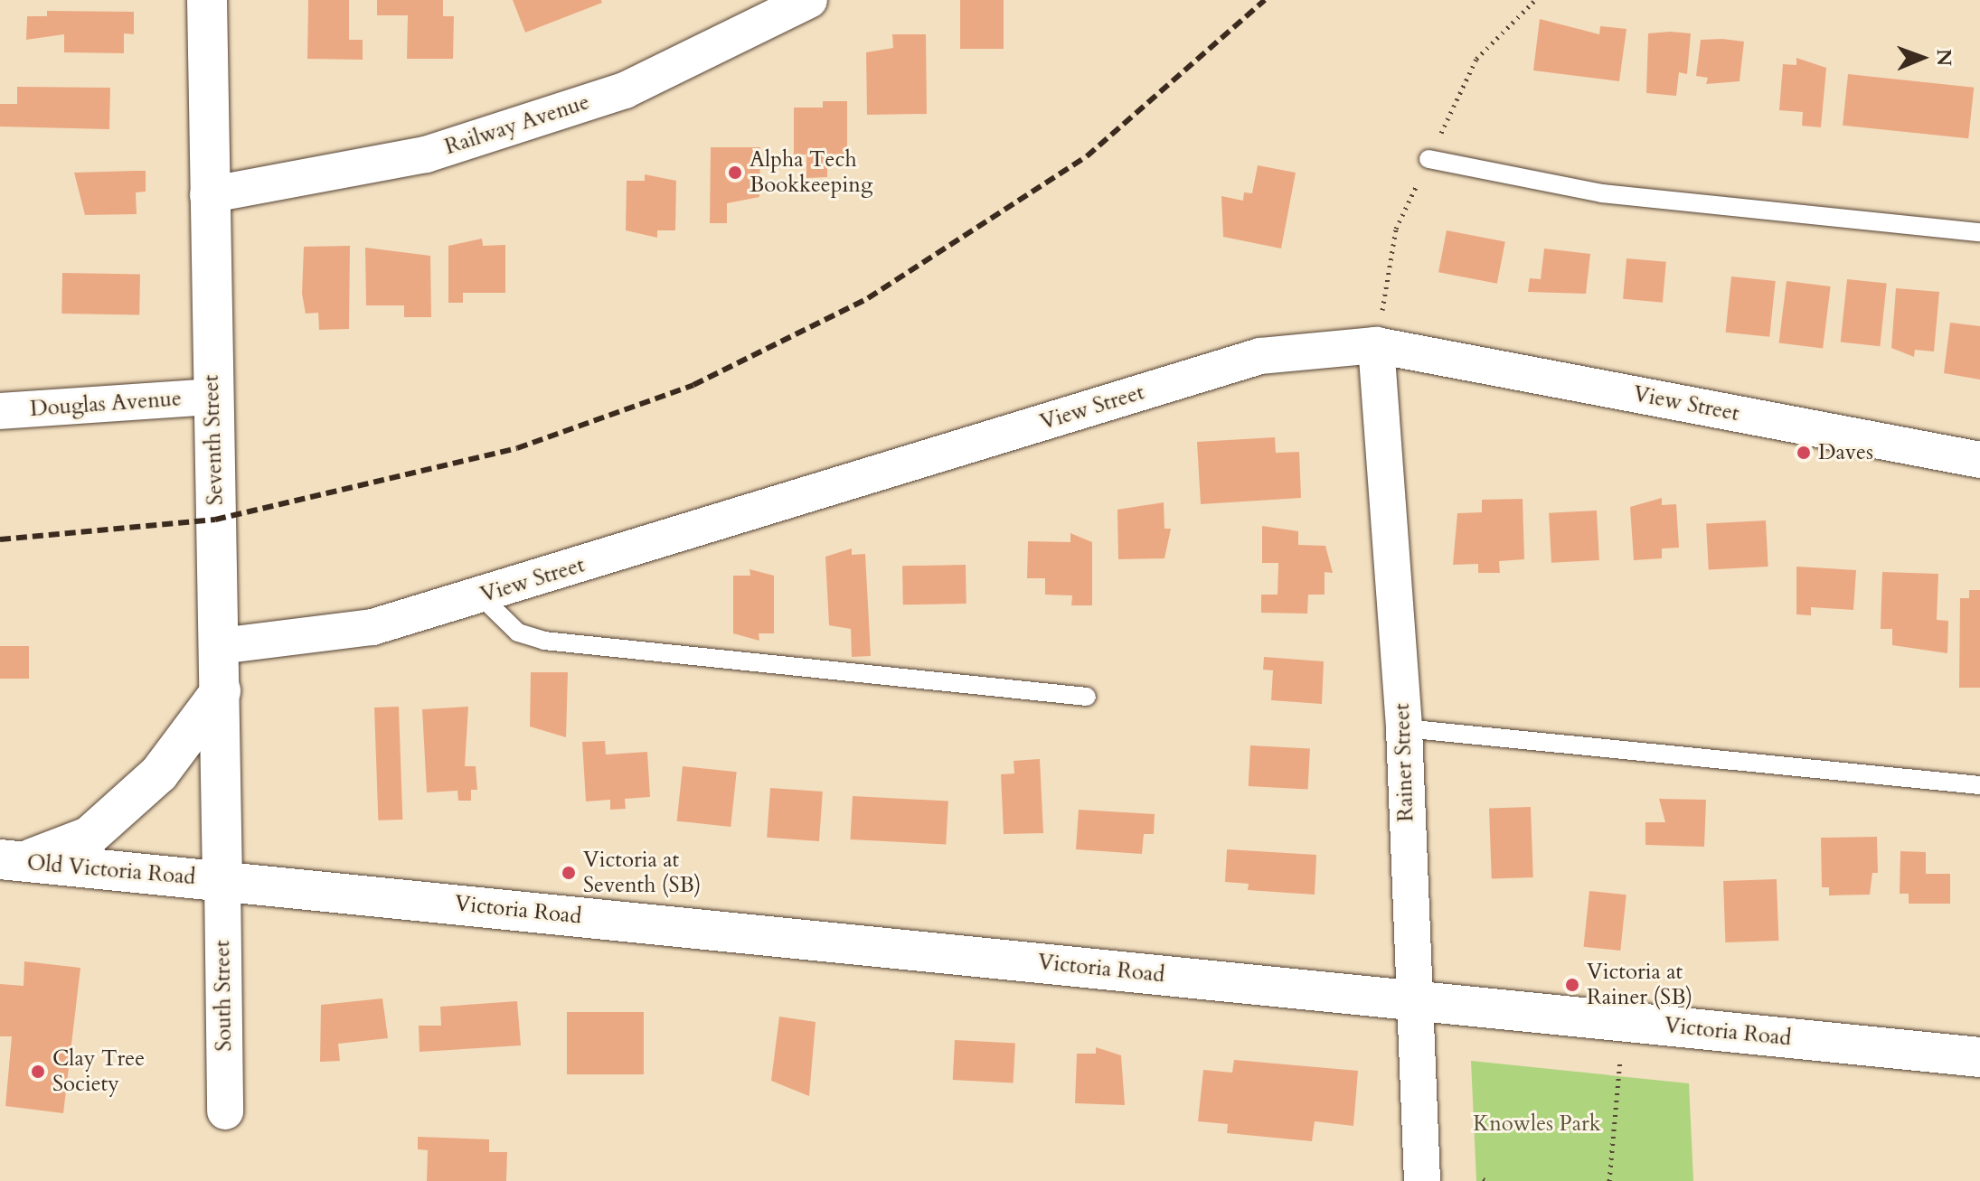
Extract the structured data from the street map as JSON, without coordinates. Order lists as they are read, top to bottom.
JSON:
{
  "streets": {
    "street": [
      "Railway Avenue",
      "Douglas Avenue",
      "View Street",
      "Seventh Street",
      "Rainer Street",
      "Old Victoria Road",
      "Victoria Road",
      "South Street"
    ]
  },
  "crossings": [
    ["Railway Avenue", "Seventh Street"],
    ["Douglas Avenue", "Seventh Street"],
    ["View Street", "Seventh Street"],
    ["View Street", "Rainer Street"],
    ["Seventh Street", "Old Victoria Road"],
    ["Seventh Street", "Victoria Road"],
    ["Seventh Street", "South Street"],
    ["Rainer Street", "Victoria Road"],
    ["Old Victoria Road", "Victoria Road"],
    ["Old Victoria Road", "South Street"],
    ["Victoria Road", "South Street"]
  ],
  "parks": ["Knowles Park"],
  "places": [
    "Alpha Tech Bookkeeping",
    "Daves",
    "Victoria at Seventh (SB)",
    "Victoria at Rainer (SB)",
    "Clay Tree Society"
  ],
  "north": "right"
}
